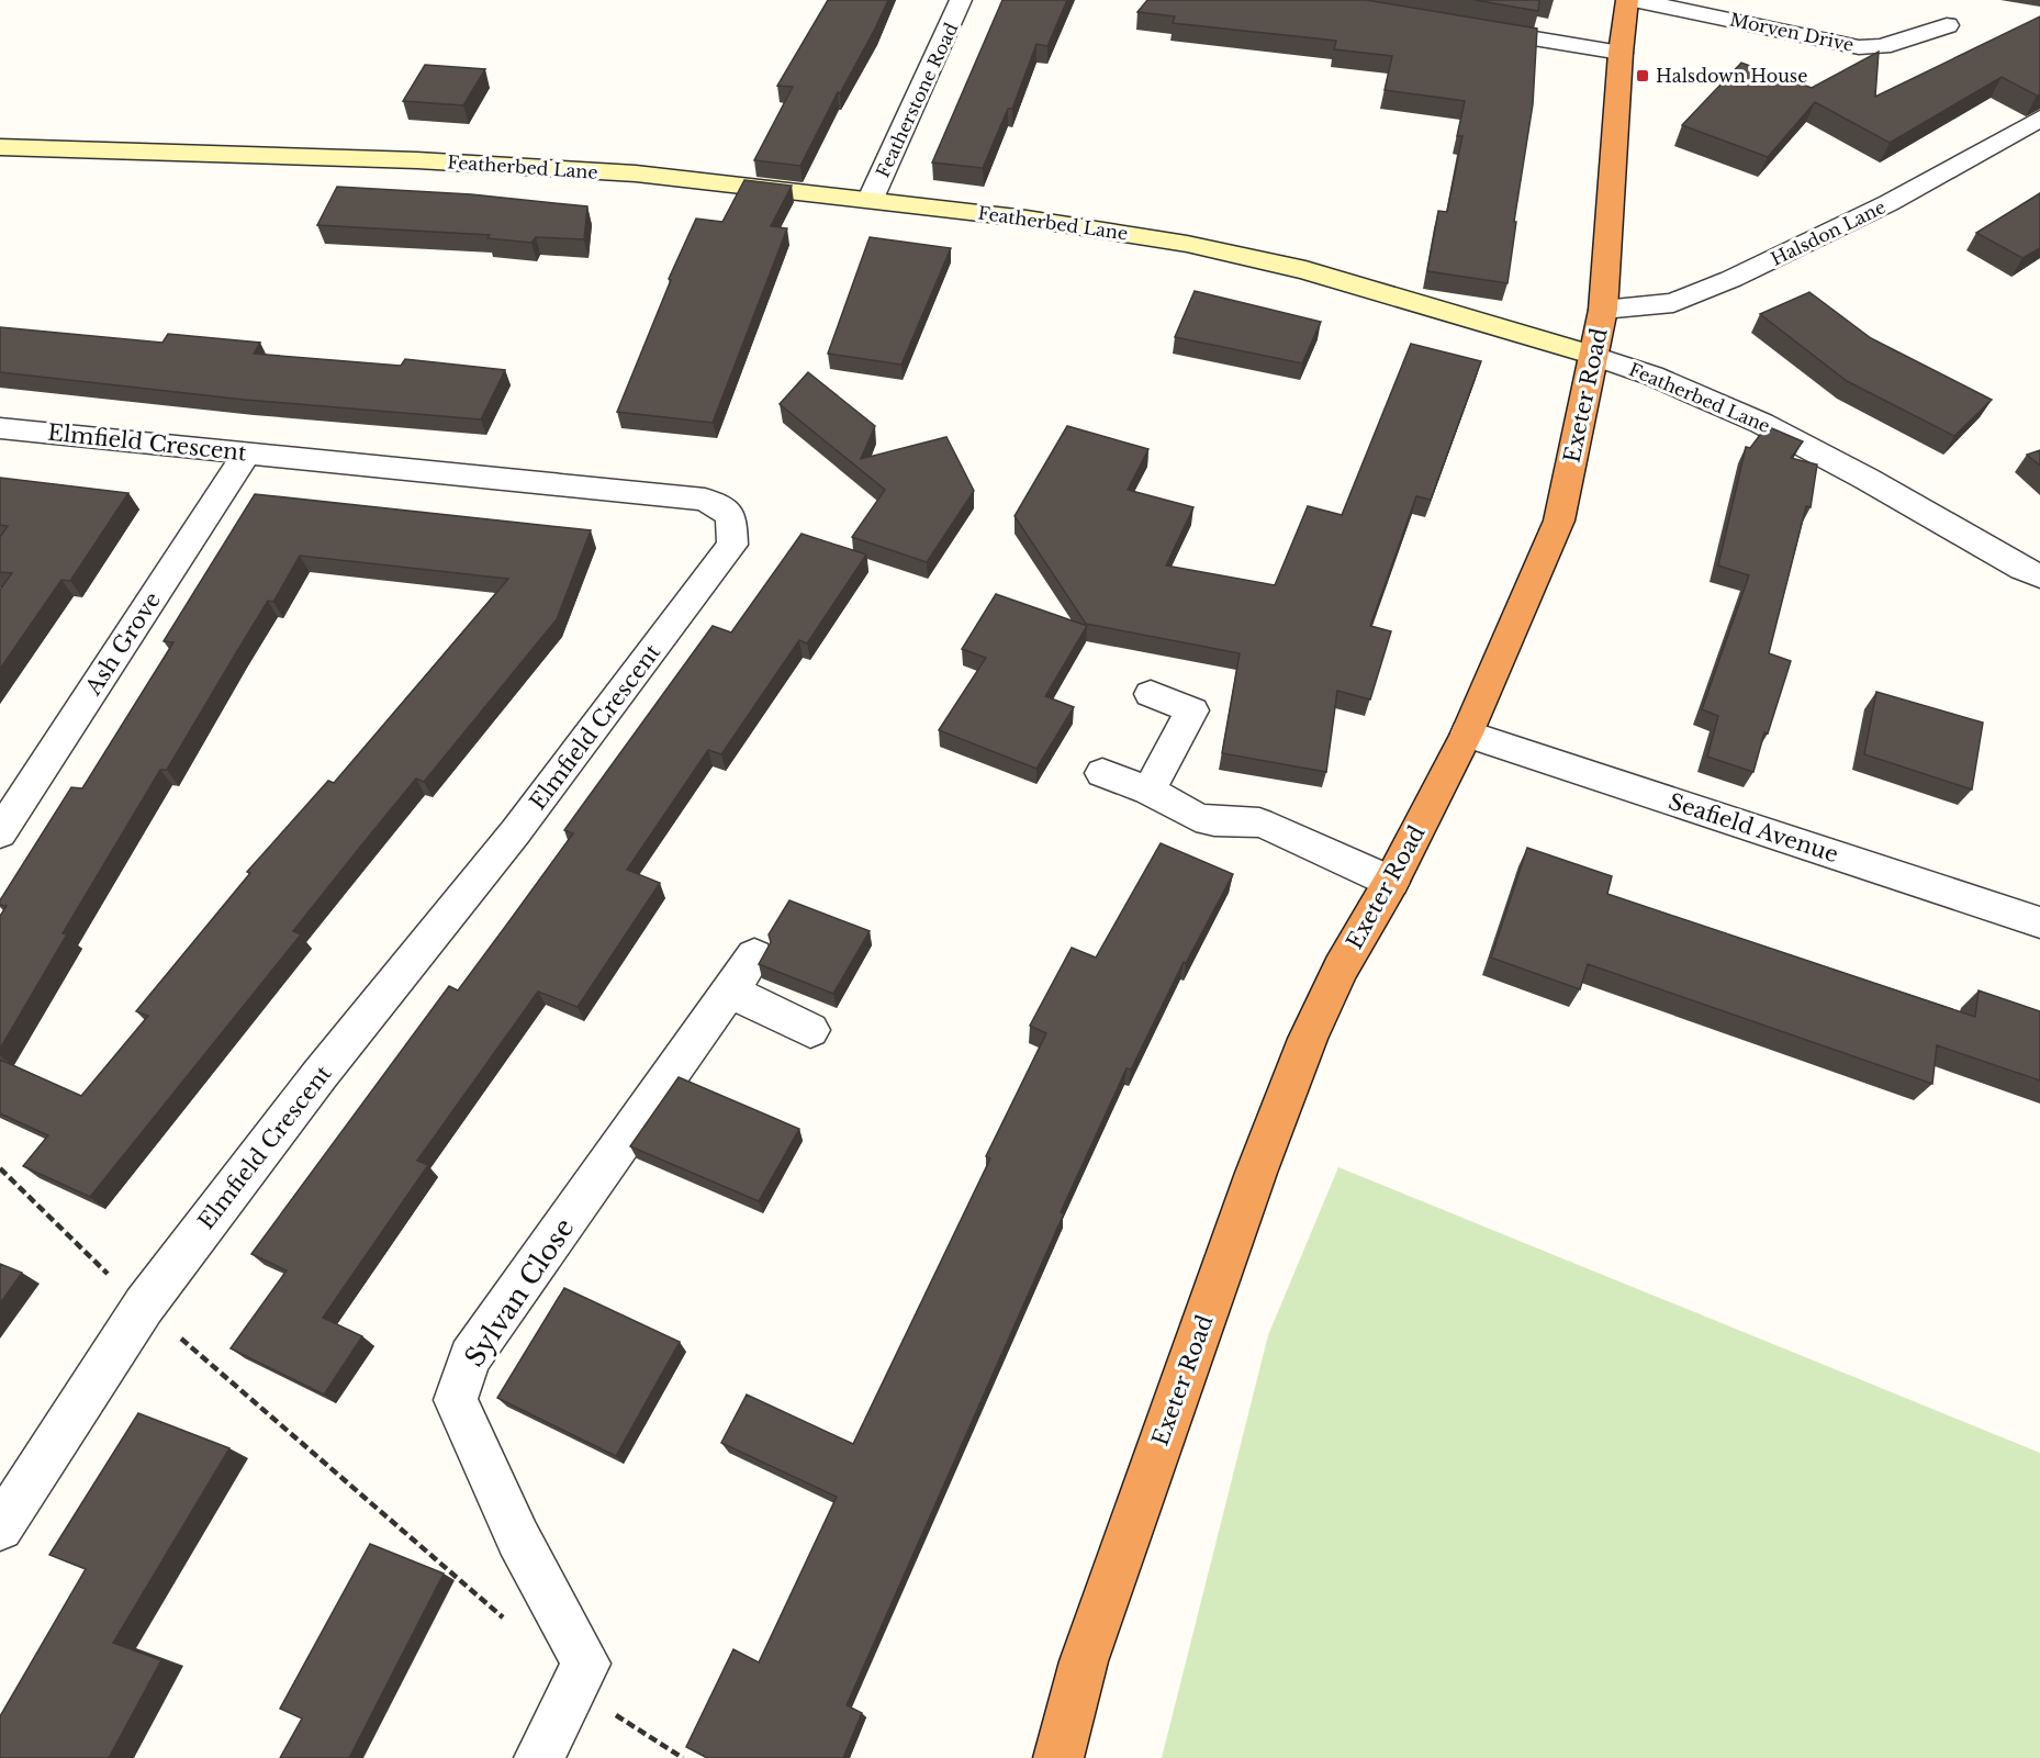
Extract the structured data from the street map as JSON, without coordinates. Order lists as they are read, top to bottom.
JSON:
{
  "streets": {
    "highway": ["Exeter Road"],
    "street": [
      "Morven Drive",
      "Featherstone Road",
      "Featherbed Lane",
      "Halsdon Lane",
      "Elmfield Crescent",
      "Ash Grove",
      "Seafield Avenue",
      "Sylvan Close"
    ]
  },
  "crossings": [
    ["Featherstone Road", "Featherbed Lane"],
    ["Featherbed Lane", "Exeter Road"],
    ["Halsdon Lane", "Exeter Road"],
    ["Exeter Road", "Seafield Avenue"],
    ["Elmfield Crescent", "Ash Grove"]
  ],
  "places": {
    "transit": ["Halsdown House"]
  }
}
